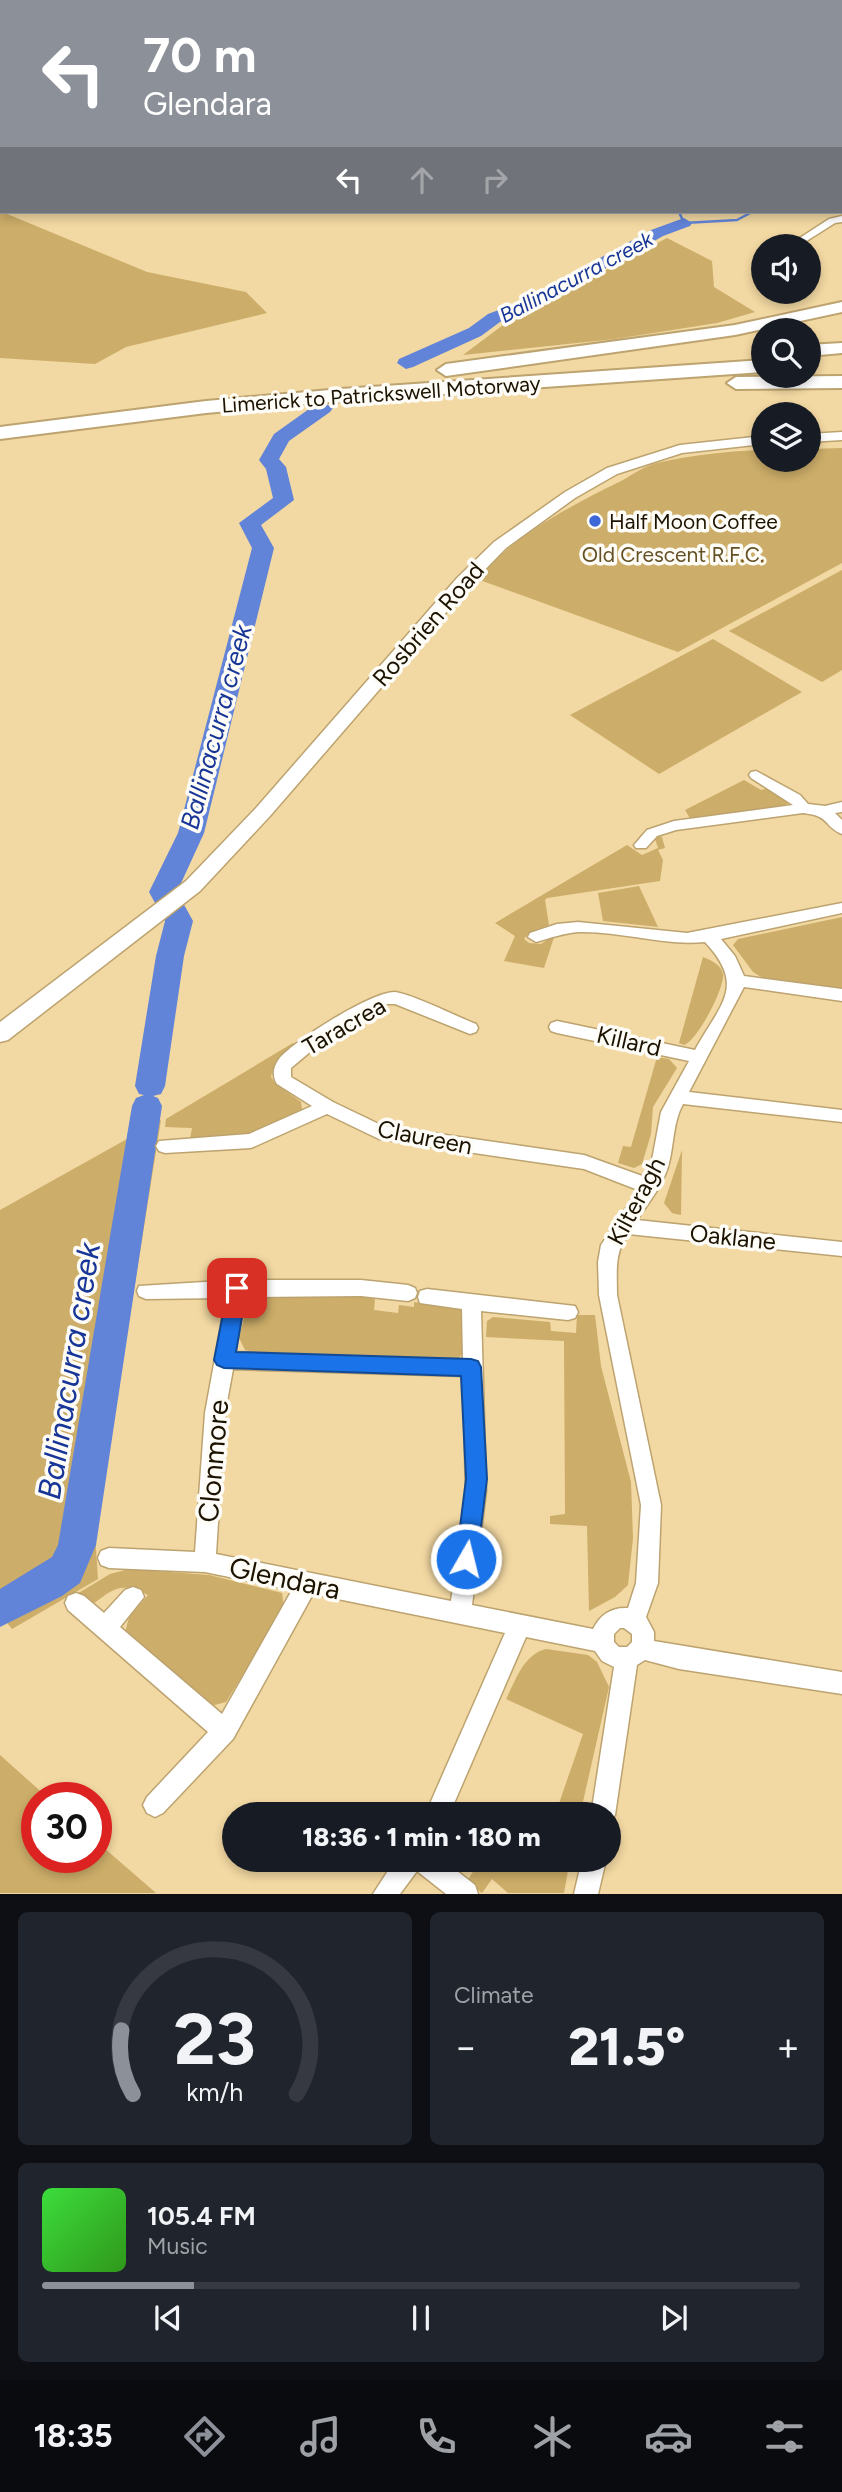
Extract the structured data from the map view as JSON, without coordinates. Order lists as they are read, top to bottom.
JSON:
{
  "streets": {
    "highway": ["Limerick to Patrickswell Motorway"],
    "street": [
      "Rosbrien Road",
      "Taracrea",
      "Killard",
      "Claureen",
      "Kilteragh",
      "Oaklane",
      "Clonmore",
      "Glendara"
    ]
  },
  "crossings": [
    ["Taracrea", "Claureen"],
    ["Killard", "Kilteragh"],
    ["Claureen", "Kilteragh"],
    ["Kilteragh", "Oaklane"],
    ["Kilteragh", "Glendara"],
    ["Clonmore", "Glendara"]
  ],
  "water": ["Ballinacurra creek"],
  "parks": ["Old Crescent R.F.C."],
  "places": ["Half Moon Coffee"],
  "page": {
    "turn": ["70 m", "Glendara"],
    "limit": "30",
    "trip": "18:36 · 1 min · 180 m",
    "tile": "Climate",
    "heat": ["−", "21.5°", "+"],
    "song": ["105.4 FM", "Music"],
    "tabs": "18:35",
    "gauge": ["23", "km/h"]
  }
}
